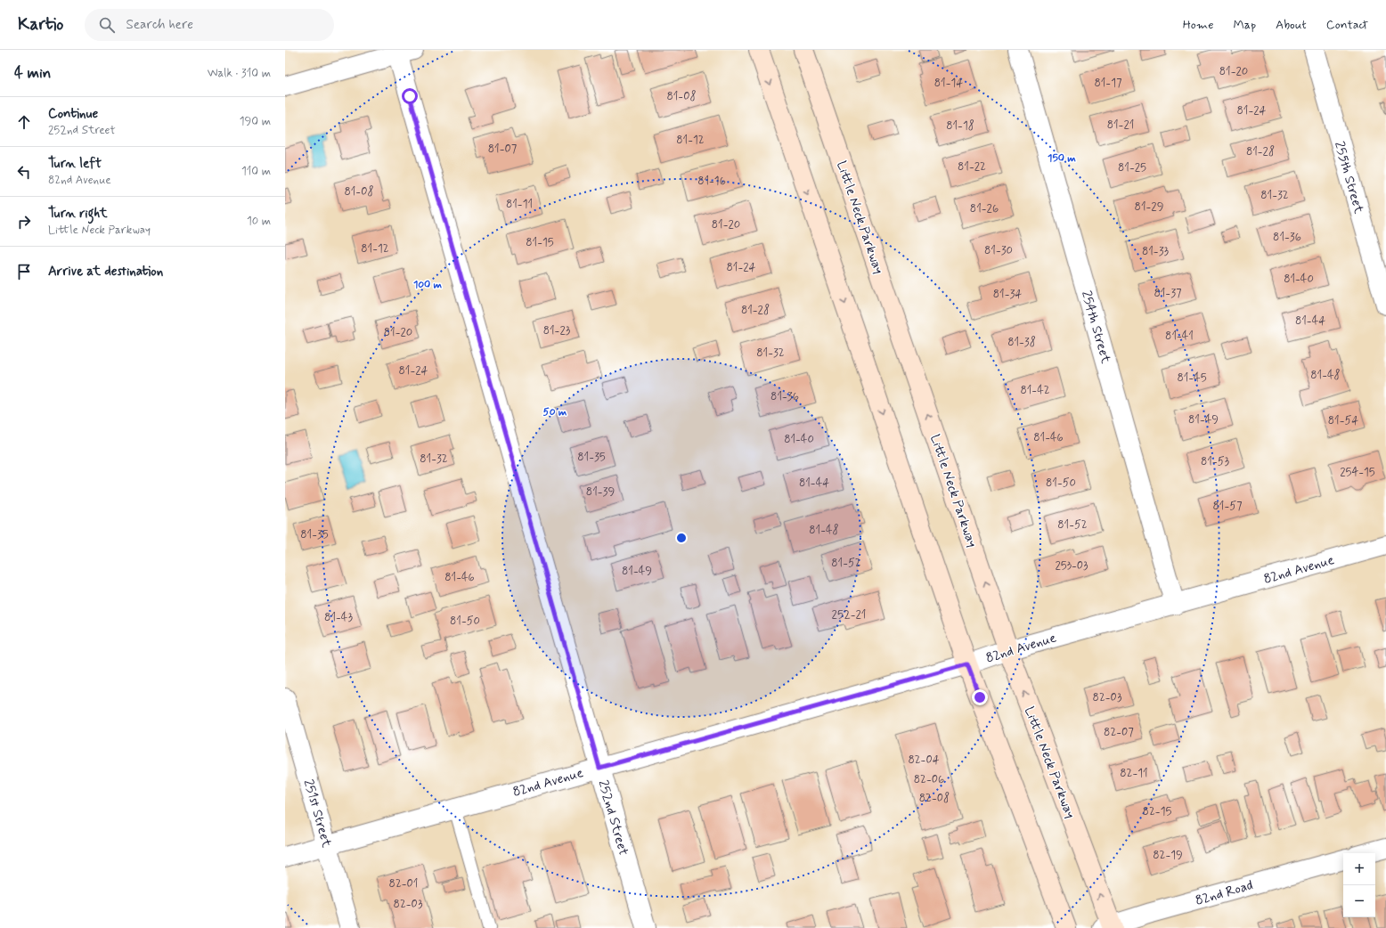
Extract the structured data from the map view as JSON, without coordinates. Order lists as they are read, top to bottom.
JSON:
{
  "streets": {
    "main road": ["Little Neck Parkway"],
    "street": [
      "255th Street",
      "254th Street",
      "82nd Avenue",
      "251st Street",
      "252nd Street",
      "82nd Road"
    ]
  },
  "crossings": [
    ["Little Neck Parkway", "82nd Avenue"],
    ["Little Neck Parkway", "82nd Road"],
    ["254th Street", "82nd Avenue"],
    ["82nd Avenue", "251st Street"],
    ["82nd Avenue", "252nd Street"]
  ],
  "house_numbers": [
    "81-20",
    "81-14",
    "81-17",
    "81-08",
    "81-24",
    "81-21",
    "81-18",
    "81-12",
    "81-07",
    "81-28",
    "81-22",
    "81-25",
    "81-16",
    "81-08",
    "81-32",
    "81-11",
    "81-29",
    "81-26",
    "81-20",
    "81-36",
    "81-15",
    "81-12",
    "81-30",
    "81-33",
    "81-24",
    "81-40",
    "81-37",
    "81-34",
    "81-28",
    "81-44",
    "81-23",
    "81-20",
    "81-41",
    "81-38",
    "81-32",
    "81-24",
    "81-48",
    "81-45",
    "81-42",
    "81-36",
    "81-49",
    "81-54",
    "81-46",
    "81-40",
    "81-35",
    "81-32",
    "81-53",
    "254-15",
    "81-44",
    "81-50",
    "81-39",
    "81-57",
    "81-52",
    "81-48",
    "81-35",
    "81-52",
    "253-03",
    "81-49",
    "81-46",
    "252-21",
    "81-43",
    "81-50",
    "82-03",
    "82-07",
    "82-04",
    "82-11",
    "82-06",
    "82-08",
    "82-15",
    "82-19",
    "82-01",
    "82-03"
  ],
  "page": {
    "header": "Kartio",
    "search": "Search here",
    "nav": [
      "Home",
      "Map",
      "About",
      "Contact"
    ],
    "heading": ["4 min", "Walk · 310 m"],
    "list": [
      ["Continue", "252nd Street", "190 m"],
      ["Turn left", "82nd Avenue", "110 m"],
      ["Turn right", "Little Neck Parkway", "10 m"],
      "Arrive at destination"
    ],
    "map_buttons": ["+", "−"]
  },
  "rings": ["150 m", "100 m", "50 m"]
}
